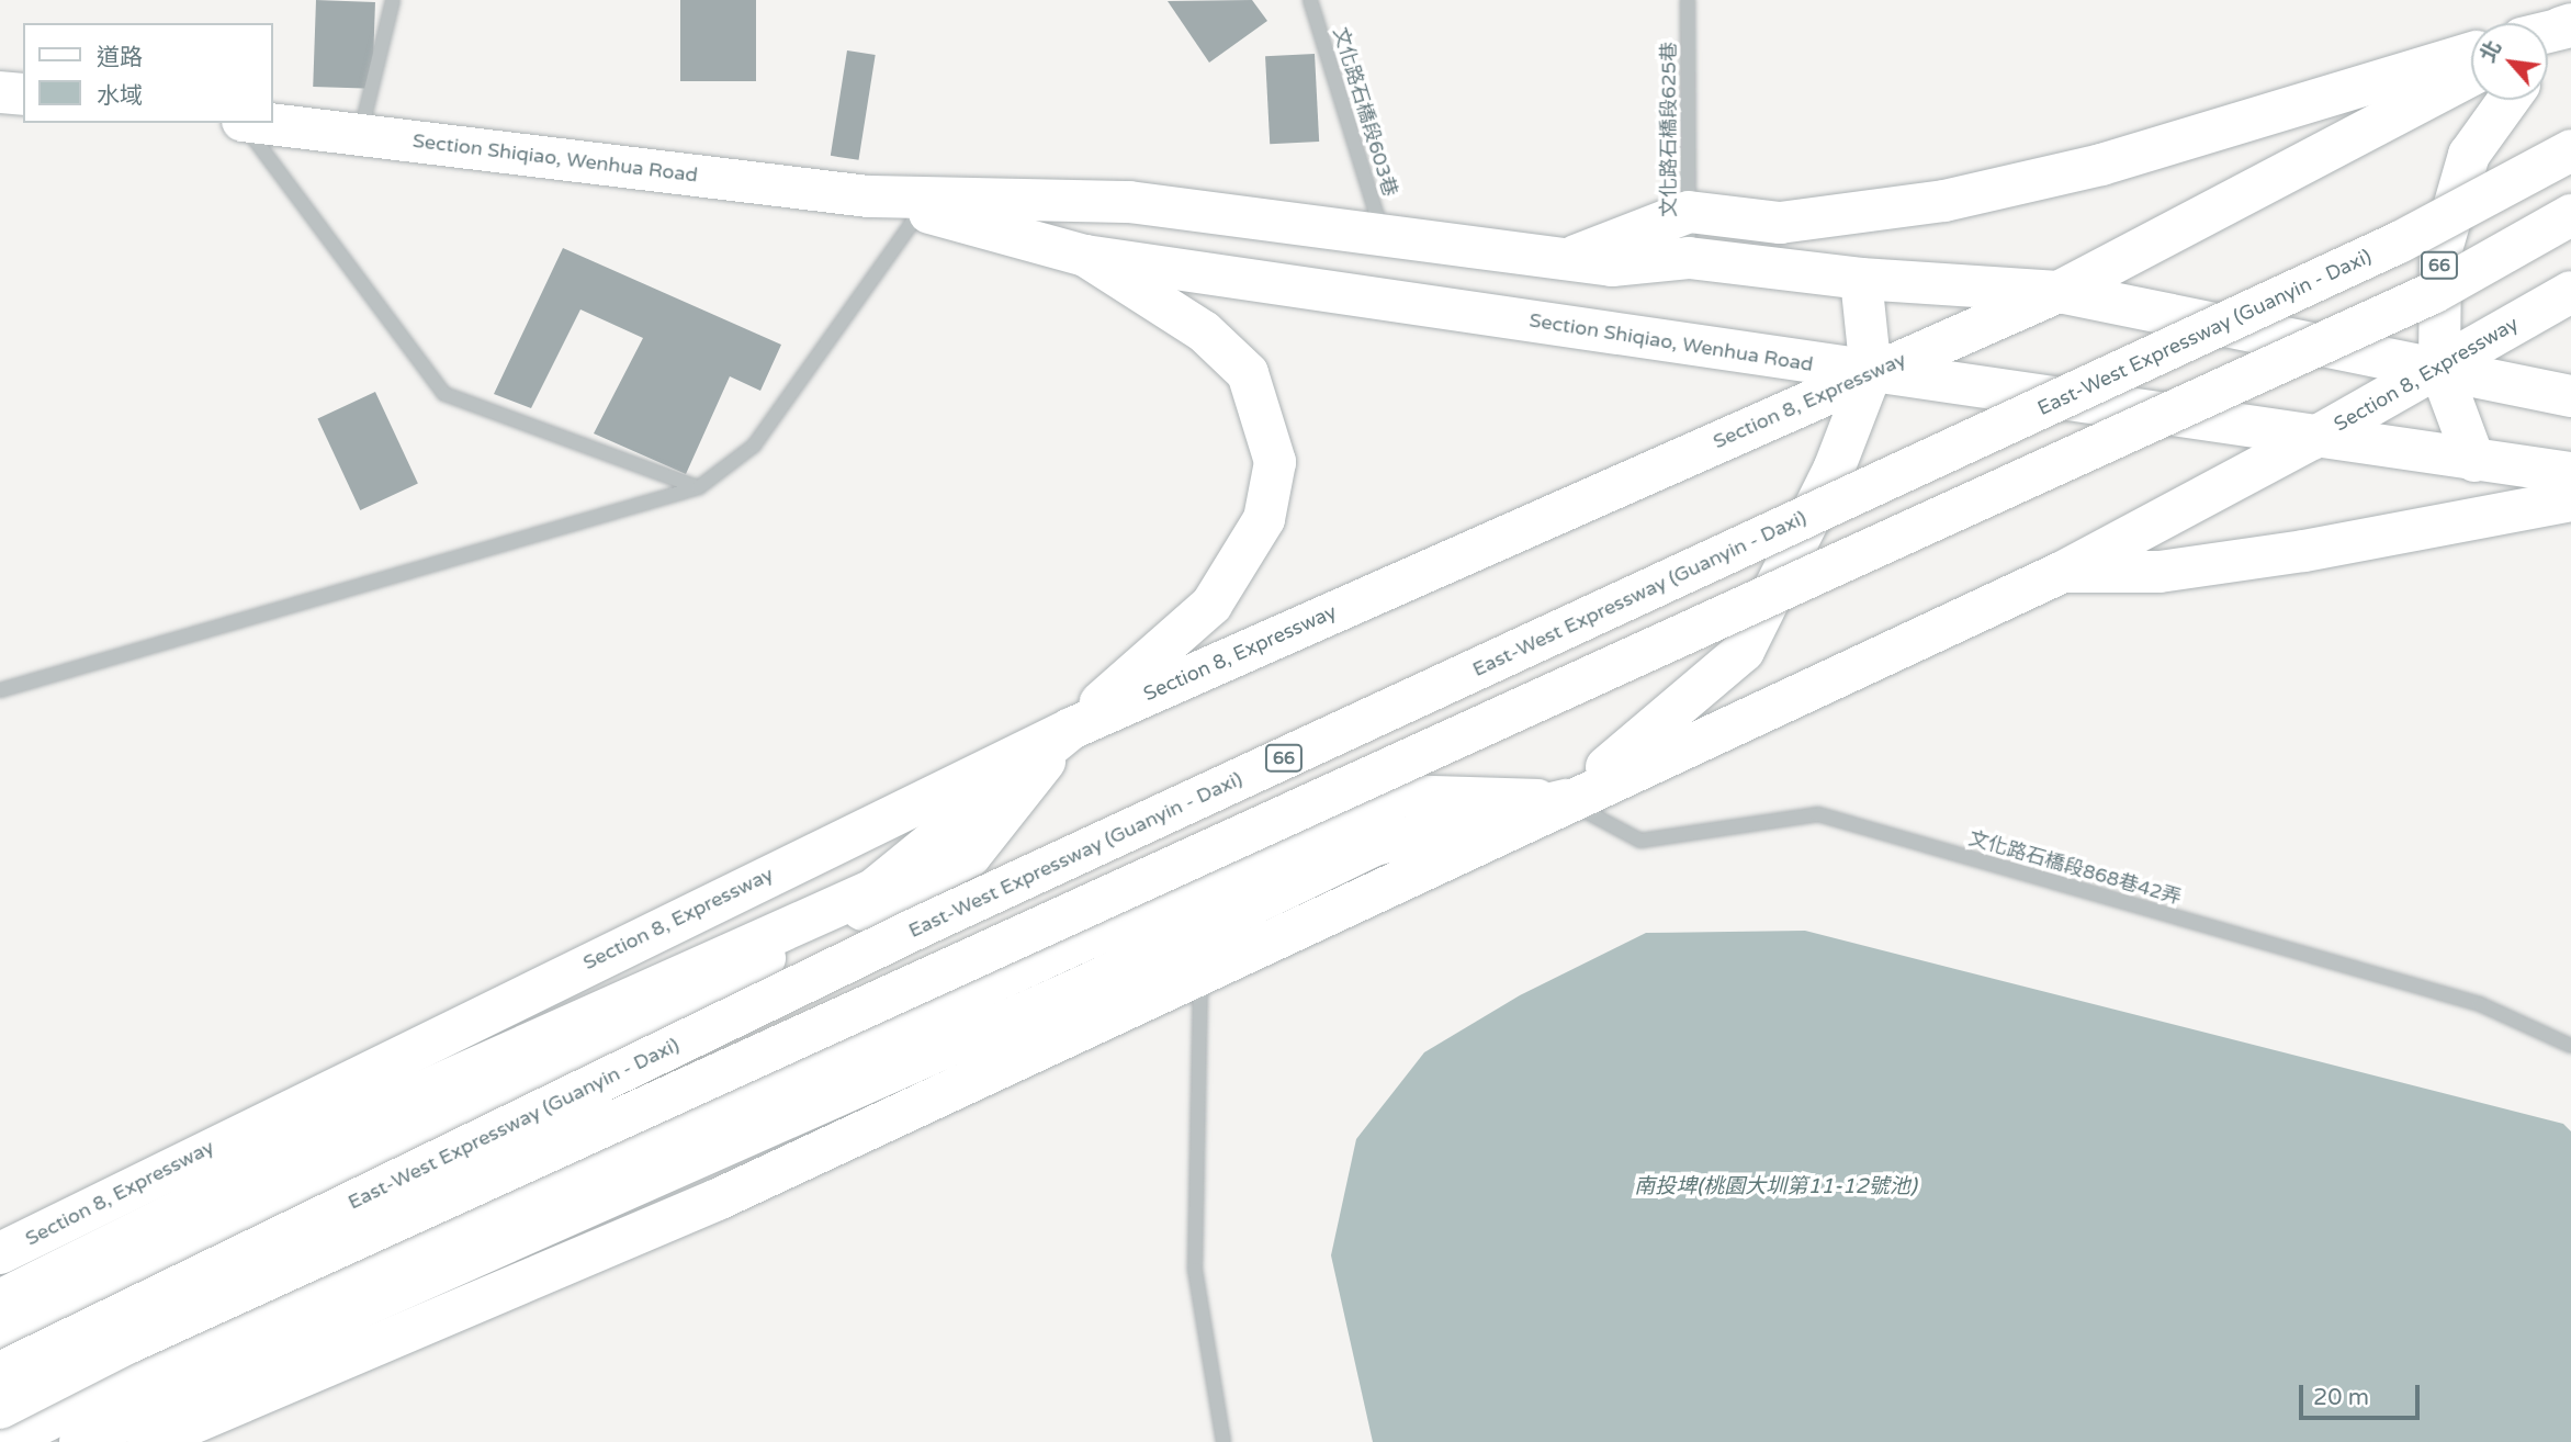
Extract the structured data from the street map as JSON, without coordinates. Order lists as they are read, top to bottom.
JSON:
{
  "streets": {
    "main road": [
      "Section Shiqiao, Wenhua Road",
      "66",
      "East-West Expressway (Guanyin - Daxi)",
      "Section 8, Expressway"
    ],
    "street": ["文化路石橋段603巷", "文化路石橋段625巷", "文化路石橋段868巷42弄"]
  },
  "crossings": [
    ["文化路石橋段603巷", "Section Shiqiao, Wenhua Road"],
    ["文化路石橋段625巷", "Section Shiqiao, Wenhua Road"],
    ["Section Shiqiao, Wenhua Road", "66"],
    ["Section Shiqiao, Wenhua Road", "Section 8, Expressway"],
    ["66", "Section 8, Expressway"],
    ["Section 8, Expressway", "文化路石橋段868巷42弄"]
  ],
  "water": ["南投埤(桃園大圳第11-12號池)"],
  "legend": ["道路", "水域"],
  "scale_bar": "20 m",
  "north": "top left"
}
